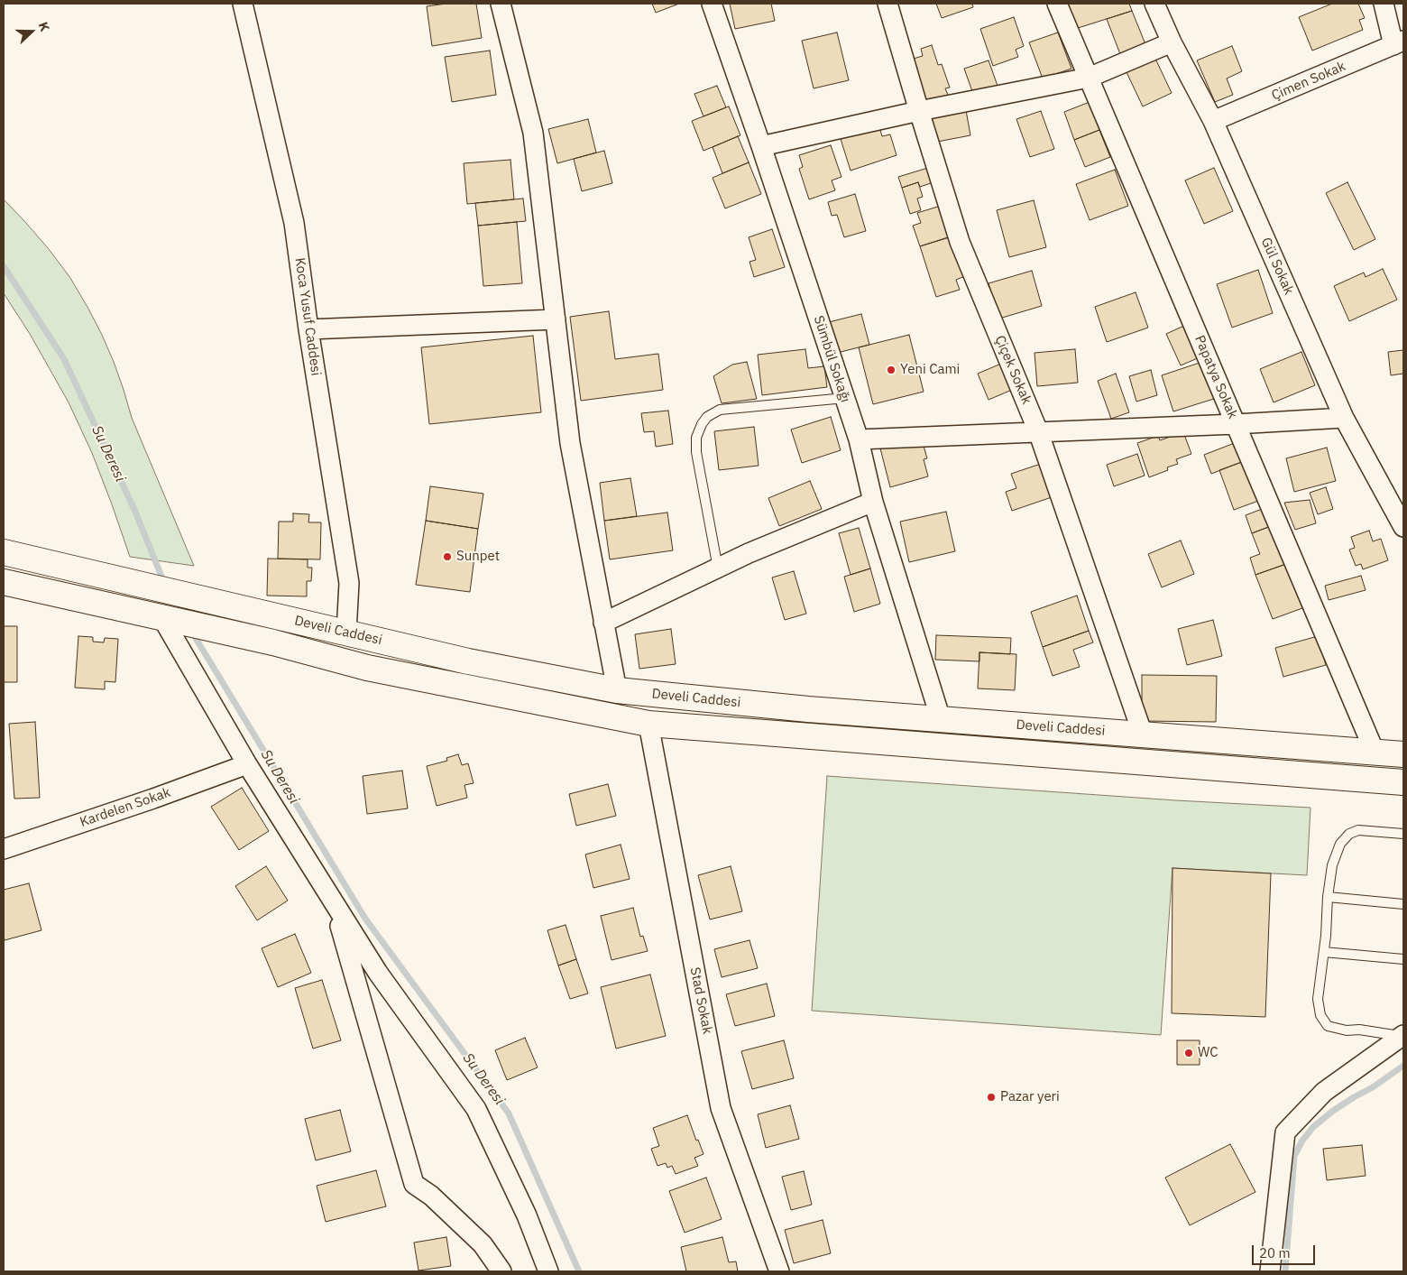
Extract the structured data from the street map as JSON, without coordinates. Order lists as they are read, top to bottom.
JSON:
{
  "streets": {
    "main road": ["Develi Caddesi"],
    "street": [
      "Çimen Sokak",
      "Gül Sokak",
      "Koca Yusuf Caddesi",
      "Sümbül Sokağı",
      "Çiçek Sokak",
      "Papatya Sokak",
      "Kardelen Sokak",
      "Stad Sokak"
    ]
  },
  "crossings": [
    ["Çimen Sokak", "Gül Sokak"],
    ["Koca Yusuf Caddesi", "Develi Caddesi"],
    ["Sümbül Sokağı", "Develi Caddesi"],
    ["Çiçek Sokak", "Develi Caddesi"],
    ["Papatya Sokak", "Develi Caddesi"],
    ["Develi Caddesi", "Stad Sokak"]
  ],
  "water": ["Su Deresi"],
  "places": [
    "Yeni Cami",
    "Sunpet",
    "WC",
    "Pazar yeri"
  ],
  "scale_bar": "20 m",
  "north": "right"
}
